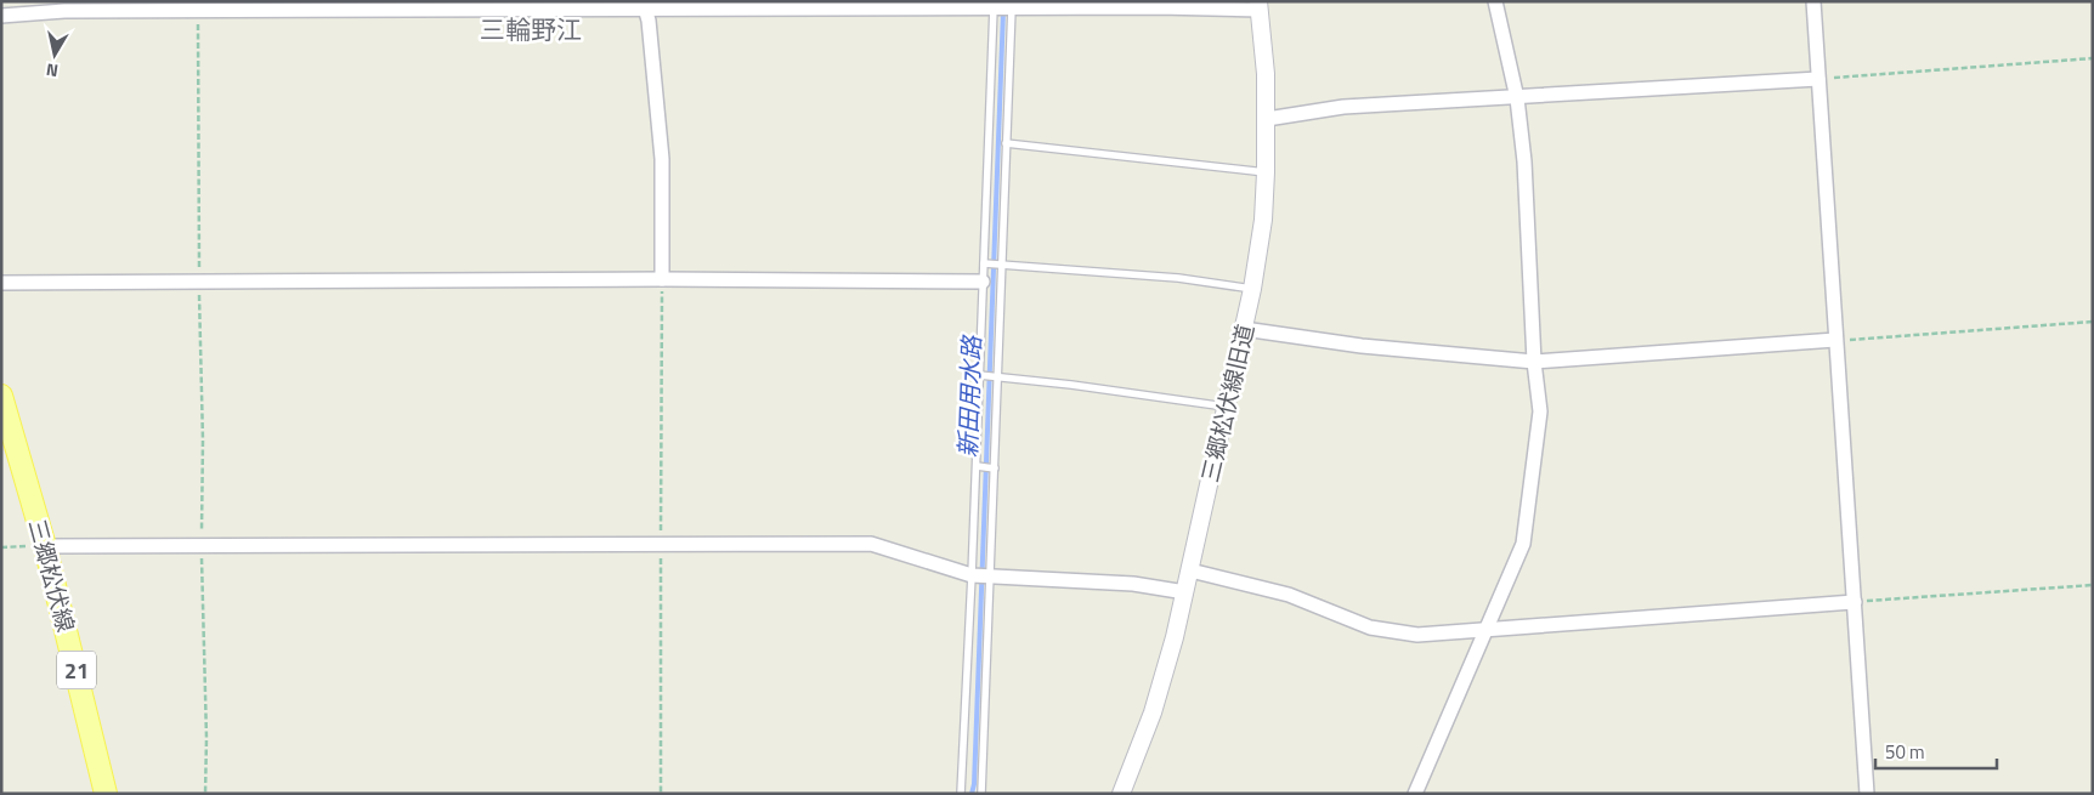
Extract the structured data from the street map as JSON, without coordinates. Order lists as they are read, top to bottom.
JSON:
{
  "streets": {
    "main road": ["三郷松伏線", "21"],
    "street": ["三郷松伏線旧道"]
  },
  "districts": ["三輪野江"],
  "water": ["新田用水路"],
  "scale_bar": "50 m",
  "north": "bottom"
}
